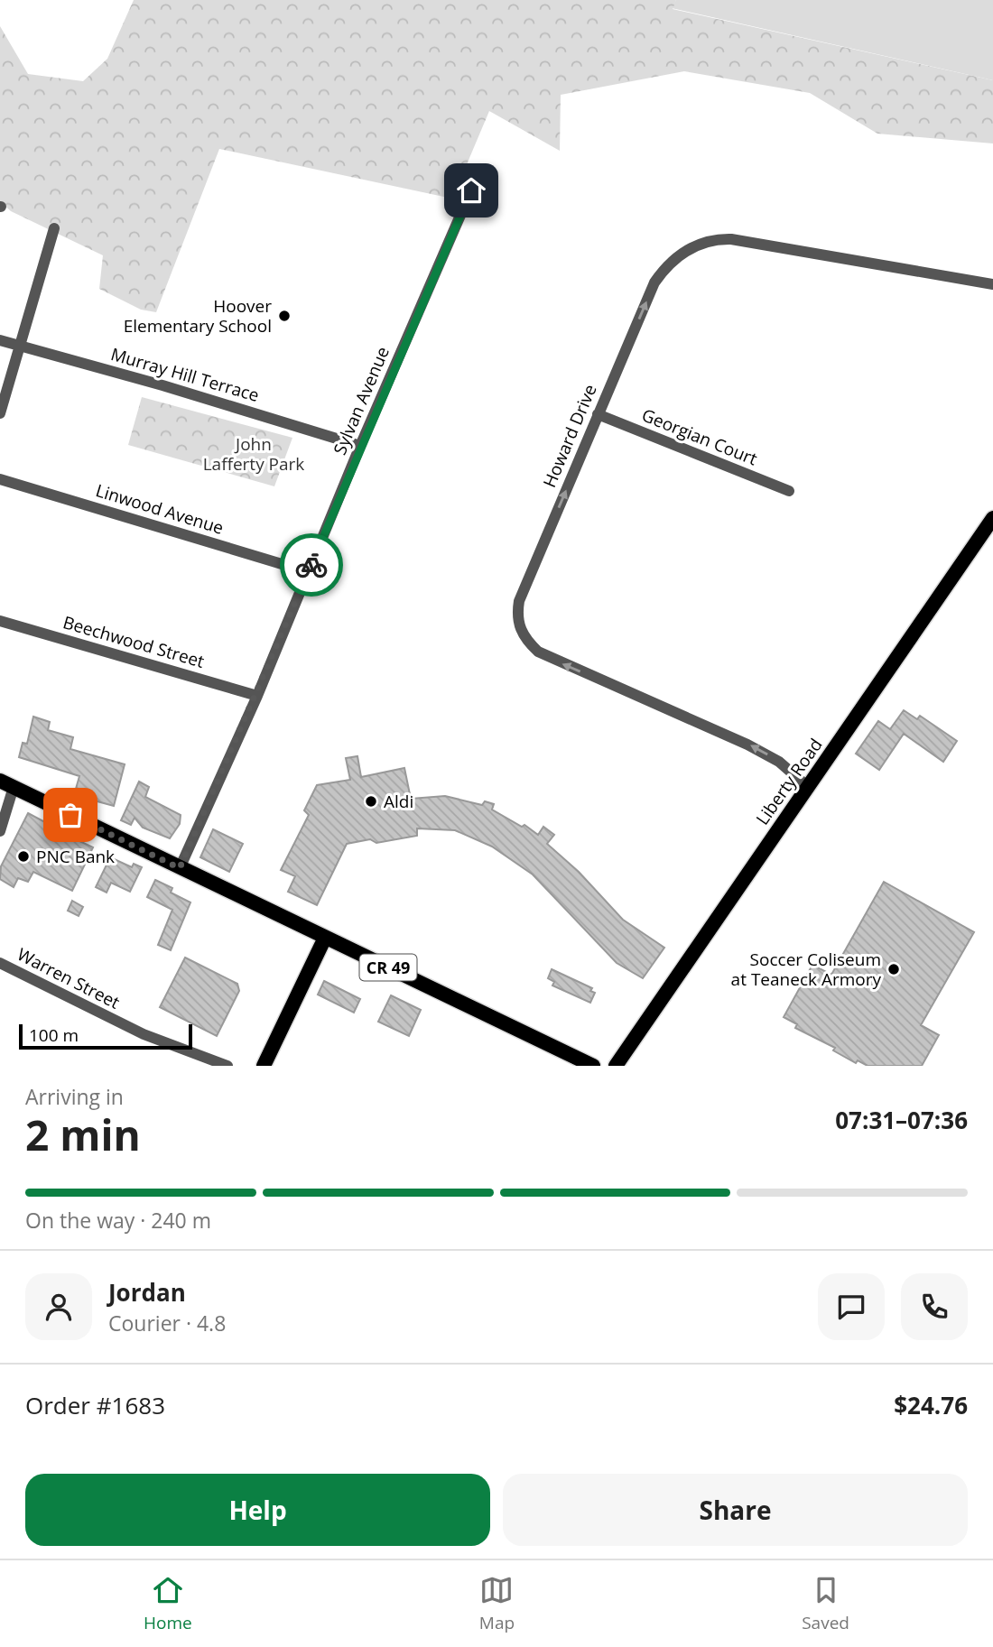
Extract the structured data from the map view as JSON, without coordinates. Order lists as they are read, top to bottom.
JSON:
{
  "streets": {
    "main road": ["Liberty Road", "CR 49"],
    "street": [
      "Murray Hill Terrace",
      "Sylvan Avenue",
      "Howard Drive",
      "Georgian Court",
      "Linwood Avenue",
      "Beechwood Street",
      "Warren Street"
    ]
  },
  "crossings": [
    ["Murray Hill Terrace", "Sylvan Avenue"],
    ["Sylvan Avenue", "Linwood Avenue"],
    ["Sylvan Avenue", "Beechwood Street"],
    ["Howard Drive", "Georgian Court"],
    ["Howard Drive", "Liberty Road"]
  ],
  "parks": ["John Lafferty Park"],
  "places": [
    "Hoover Elementary School",
    "Aldi",
    "PNC Bank",
    "Soccer Coliseum at Teaneck Armory"
  ],
  "scale_bar": "100 m",
  "page": {
    "scale": "100 m",
    "heading": ["2 min", "Arriving in", "07:31–07:36"],
    "panel": [
      "Jordan",
      "Courier · 4.8",
      "Order #1683",
      "$24.76"
    ],
    "bar": "On the way · 240 m",
    "buttons": ["Help", "Share"],
    "tabs": ["Home", "Map", "Saved"]
  }
}
